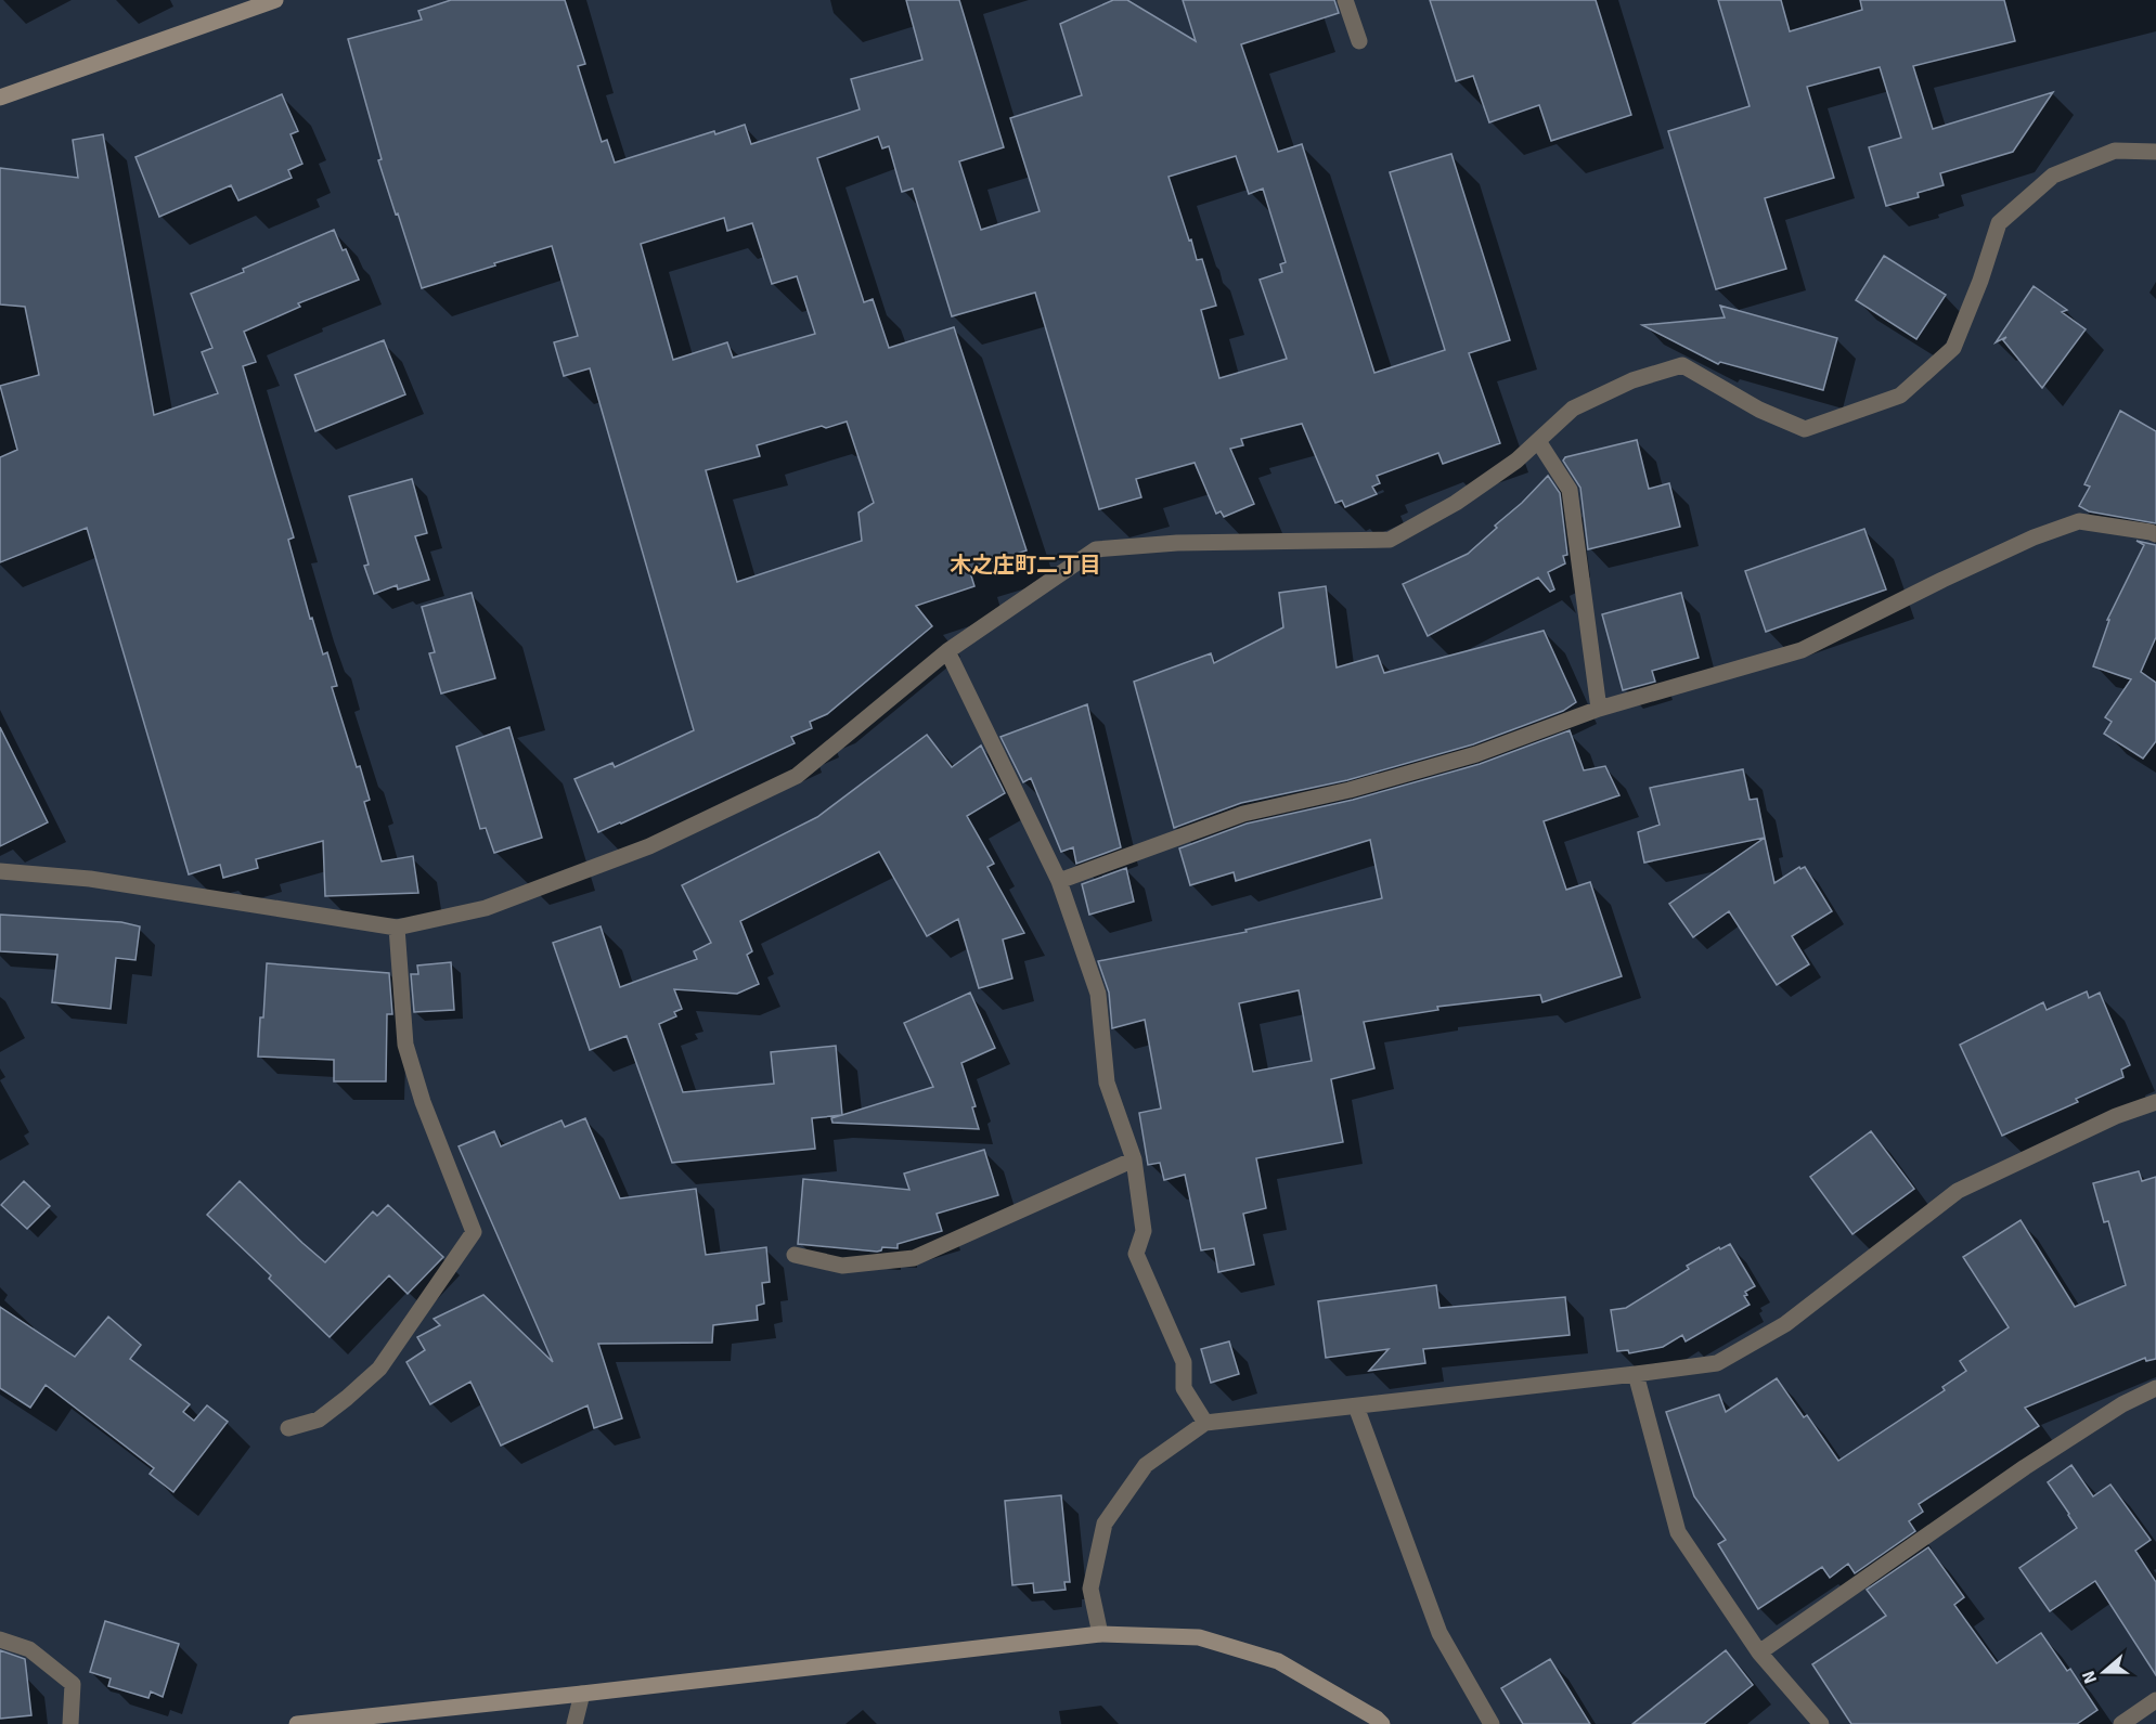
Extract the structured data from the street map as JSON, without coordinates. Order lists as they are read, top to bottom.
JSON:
{
  "districts": ["木之庄町二丁目"],
  "north": "left"
}
